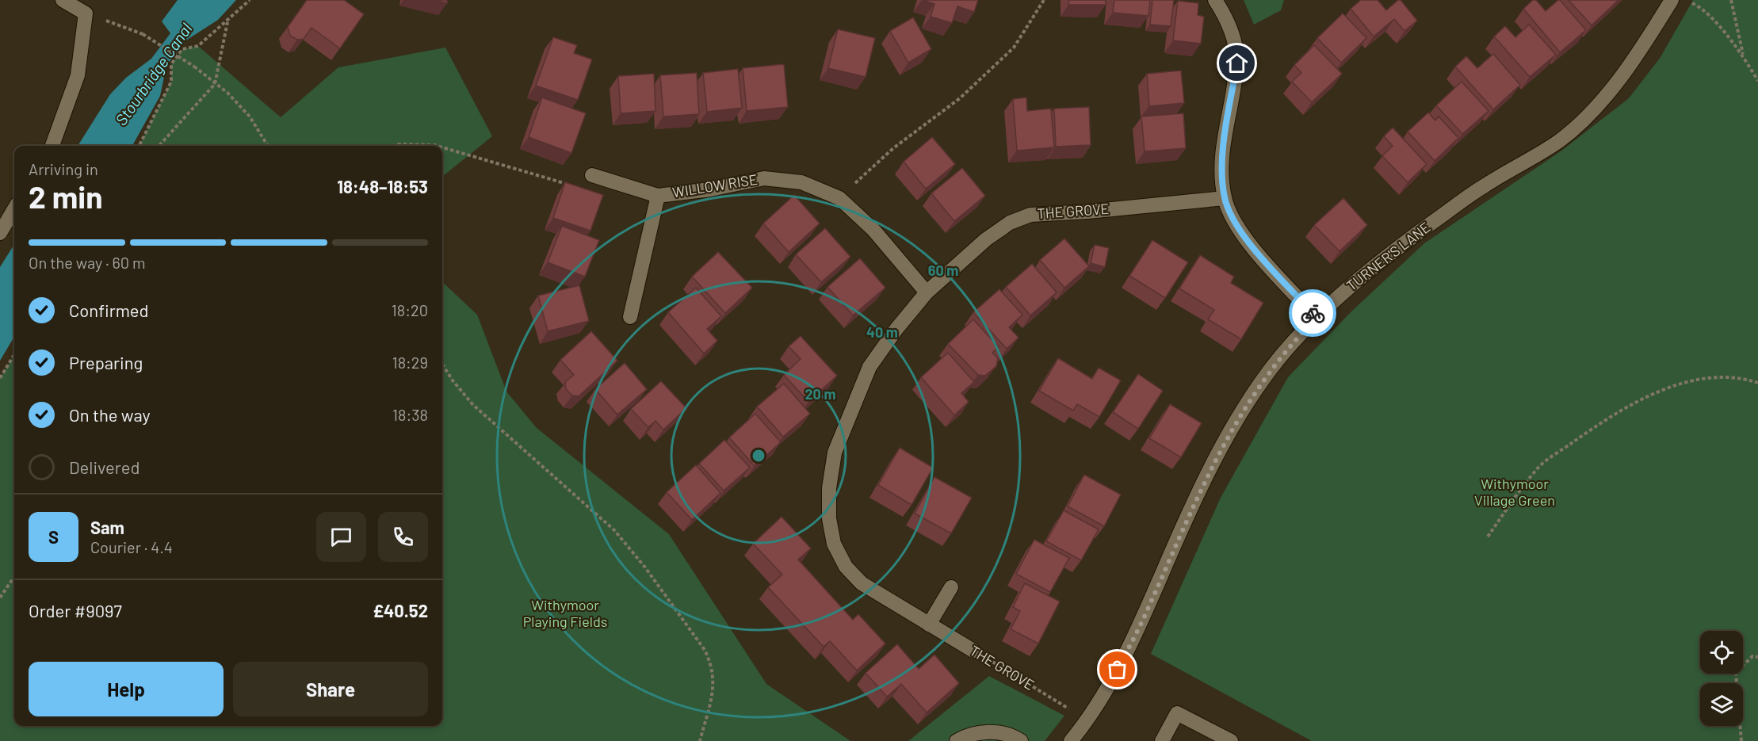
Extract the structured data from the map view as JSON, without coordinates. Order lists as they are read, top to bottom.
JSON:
{
  "streets": {
    "street": ["WILLOW RISE", "THE GROVE", "TURNER'S LANE"]
  },
  "crossings": [
    ["WILLOW RISE", "THE GROVE"]
  ],
  "water": ["Stourbridge Canal"],
  "parks": ["Withymoor Village Green", "Withymoor Playing Fields"],
  "page": {
    "heading": ["2 min", "Arriving in", "18:48–18:53"],
    "panel": [
      "Sam",
      "Courier · 4.4",
      "Order #9097",
      "£40.52"
    ],
    "bar": "On the way · 60 m",
    "list": [
      ["Confirmed", "18:20"],
      ["Preparing", "18:29"],
      ["On the way", "18:38"],
      "Delivered"
    ],
    "round": "S",
    "buttons": ["Help", "Share"]
  },
  "rings": ["60 m", "40 m", "20 m"]
}
